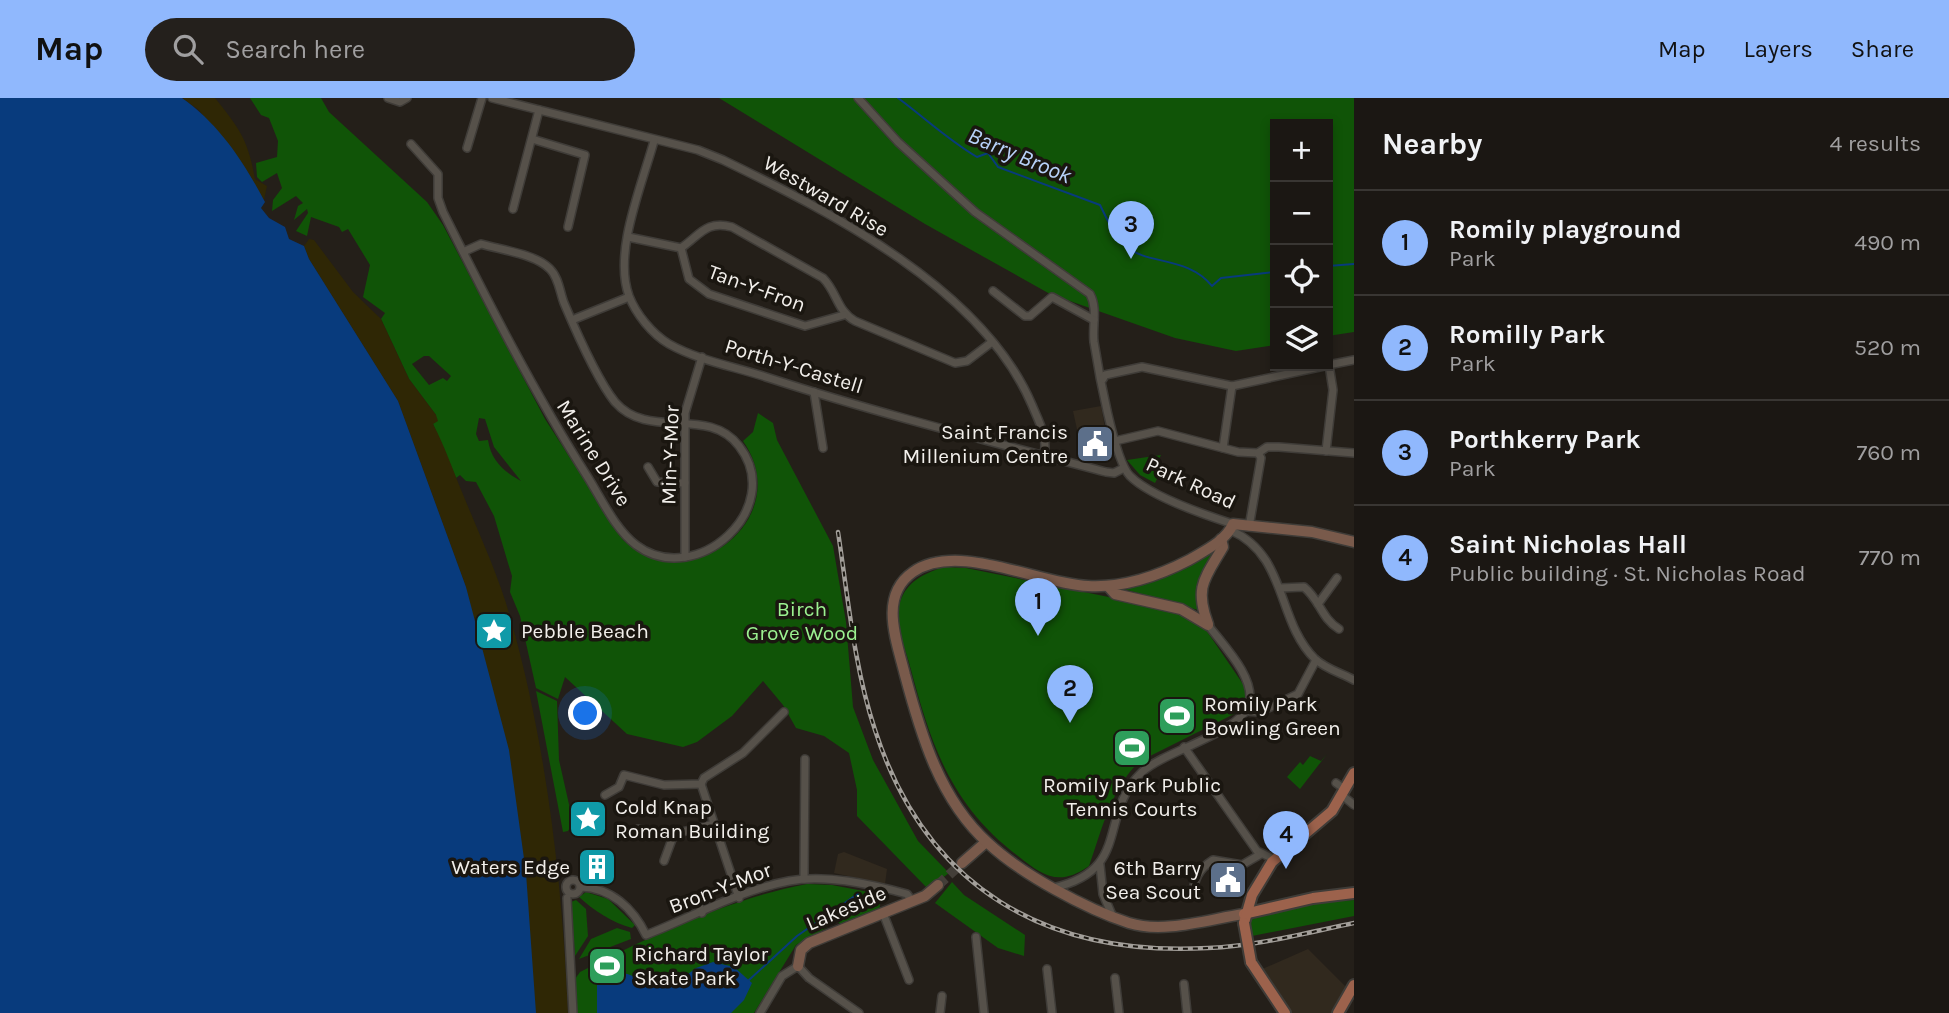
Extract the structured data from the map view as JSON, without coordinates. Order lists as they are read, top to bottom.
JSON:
{
  "streets": {
    "street": [
      "Westward Rise",
      "Tan-Y-Fron",
      "Porth-Y-Castell",
      "Marine Drive",
      "Min-Y-Mor",
      "Park Road",
      "Bron-Y-Mor",
      "Lakeside"
    ]
  },
  "crossings": [
    ["Westward Rise", "Porth-Y-Castell"],
    ["Porth-Y-Castell", "Min-Y-Mor"],
    ["Porth-Y-Castell", "Park Road"],
    ["Marine Drive", "Min-Y-Mor"],
    ["Bron-Y-Mor", "Lakeside"]
  ],
  "water": ["Barry Brook"],
  "parks": ["Birch Grove Wood"],
  "places": {
    "public building": ["Saint Francis Millenium Centre", "6th Barry Sea Scout"],
    "place": ["Pebble Beach", "Cold Knap Roman Building"],
    "sports": ["Romily Park Bowling Green", "Romily Park Public Tennis Courts", "Richard Taylor Skate Park"],
    "building": ["Waters Edge"]
  },
  "page": {
    "header": "Map",
    "search": "Search here",
    "nav": ["Map", "Layers", "Share"],
    "heading": ["Nearby", "4 results"],
    "map_buttons": ["+", "−"],
    "list": [
      {
        "mark": "1",
        "name": "Romily playground",
        "note": "Park",
        "value": "490 m"
      },
      {
        "mark": "2",
        "name": "Romilly Park",
        "note": "Park",
        "value": "520 m"
      },
      {
        "mark": "3",
        "name": "Porthkerry Park",
        "note": "Park",
        "value": "760 m"
      },
      {
        "mark": "4",
        "name": "Saint Nicholas Hall",
        "note": "Public building · St. Nicholas Road",
        "value": "770 m"
      }
    ],
    "pins": [
      "3",
      "1",
      "2",
      "4"
    ]
  }
}
